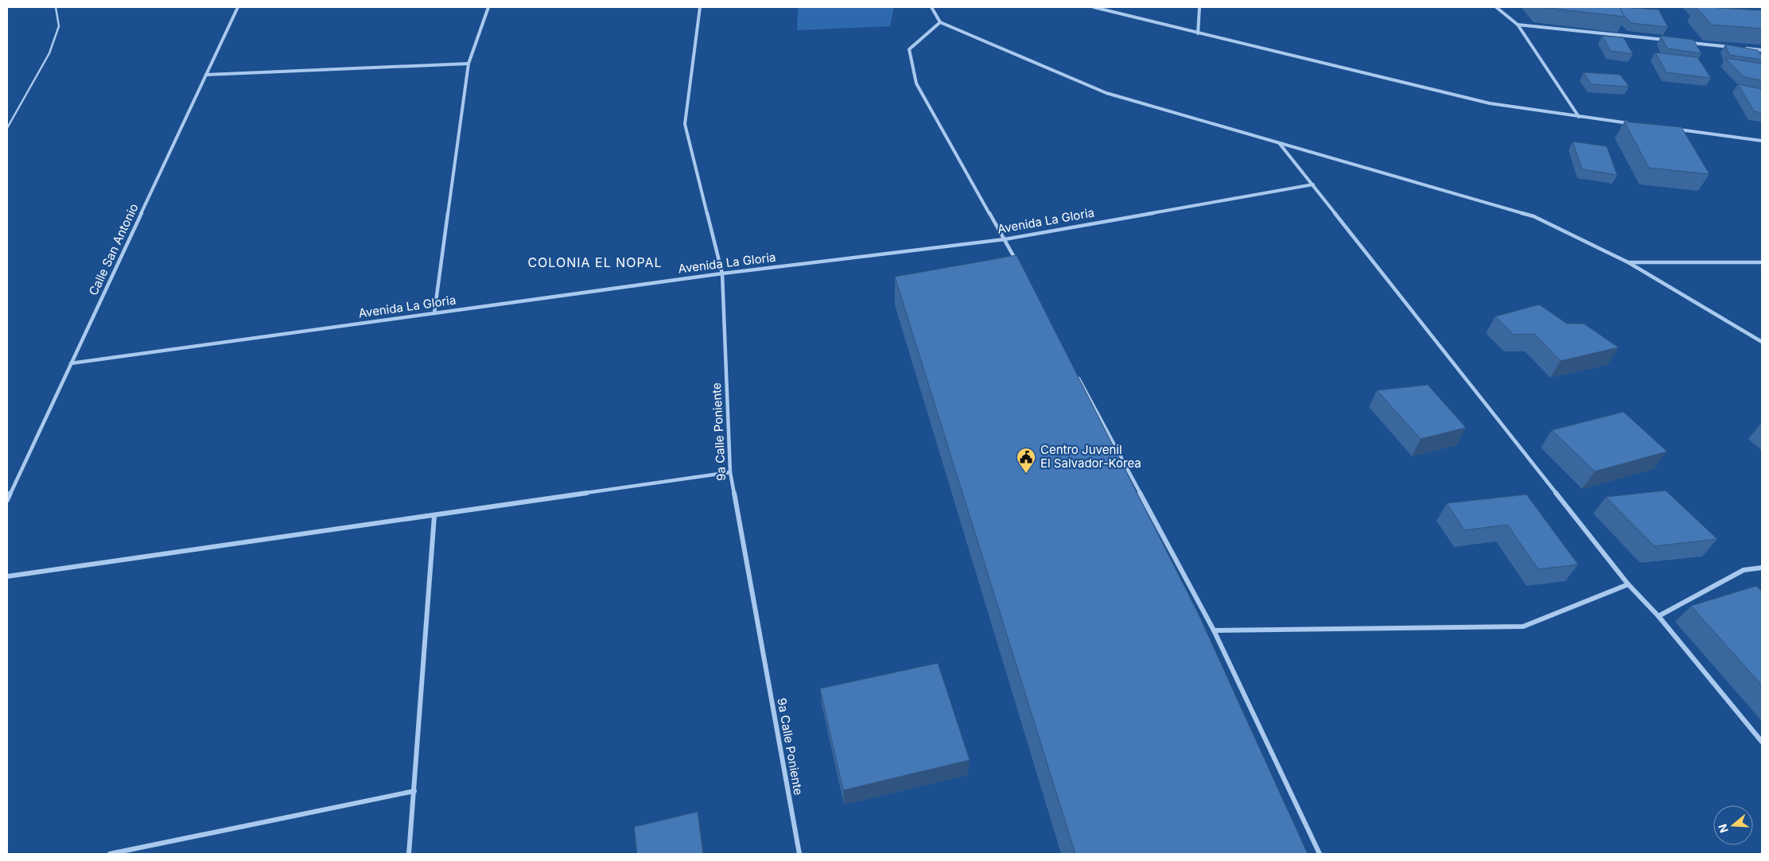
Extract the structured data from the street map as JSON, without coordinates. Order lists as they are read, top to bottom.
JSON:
{
  "streets": {
    "street": ["Avenida La Gloria", "Calle San Antonio", "9a Calle Poniente"]
  },
  "crossings": [
    ["Avenida La Gloria", "Calle San Antonio"],
    ["Avenida La Gloria", "9a Calle Poniente"]
  ],
  "districts": ["COLONIA EL NOPAL"],
  "places": {
    "public building": ["Centro Juvenil El Salvador-Korea"]
  },
  "north": "left"
}
